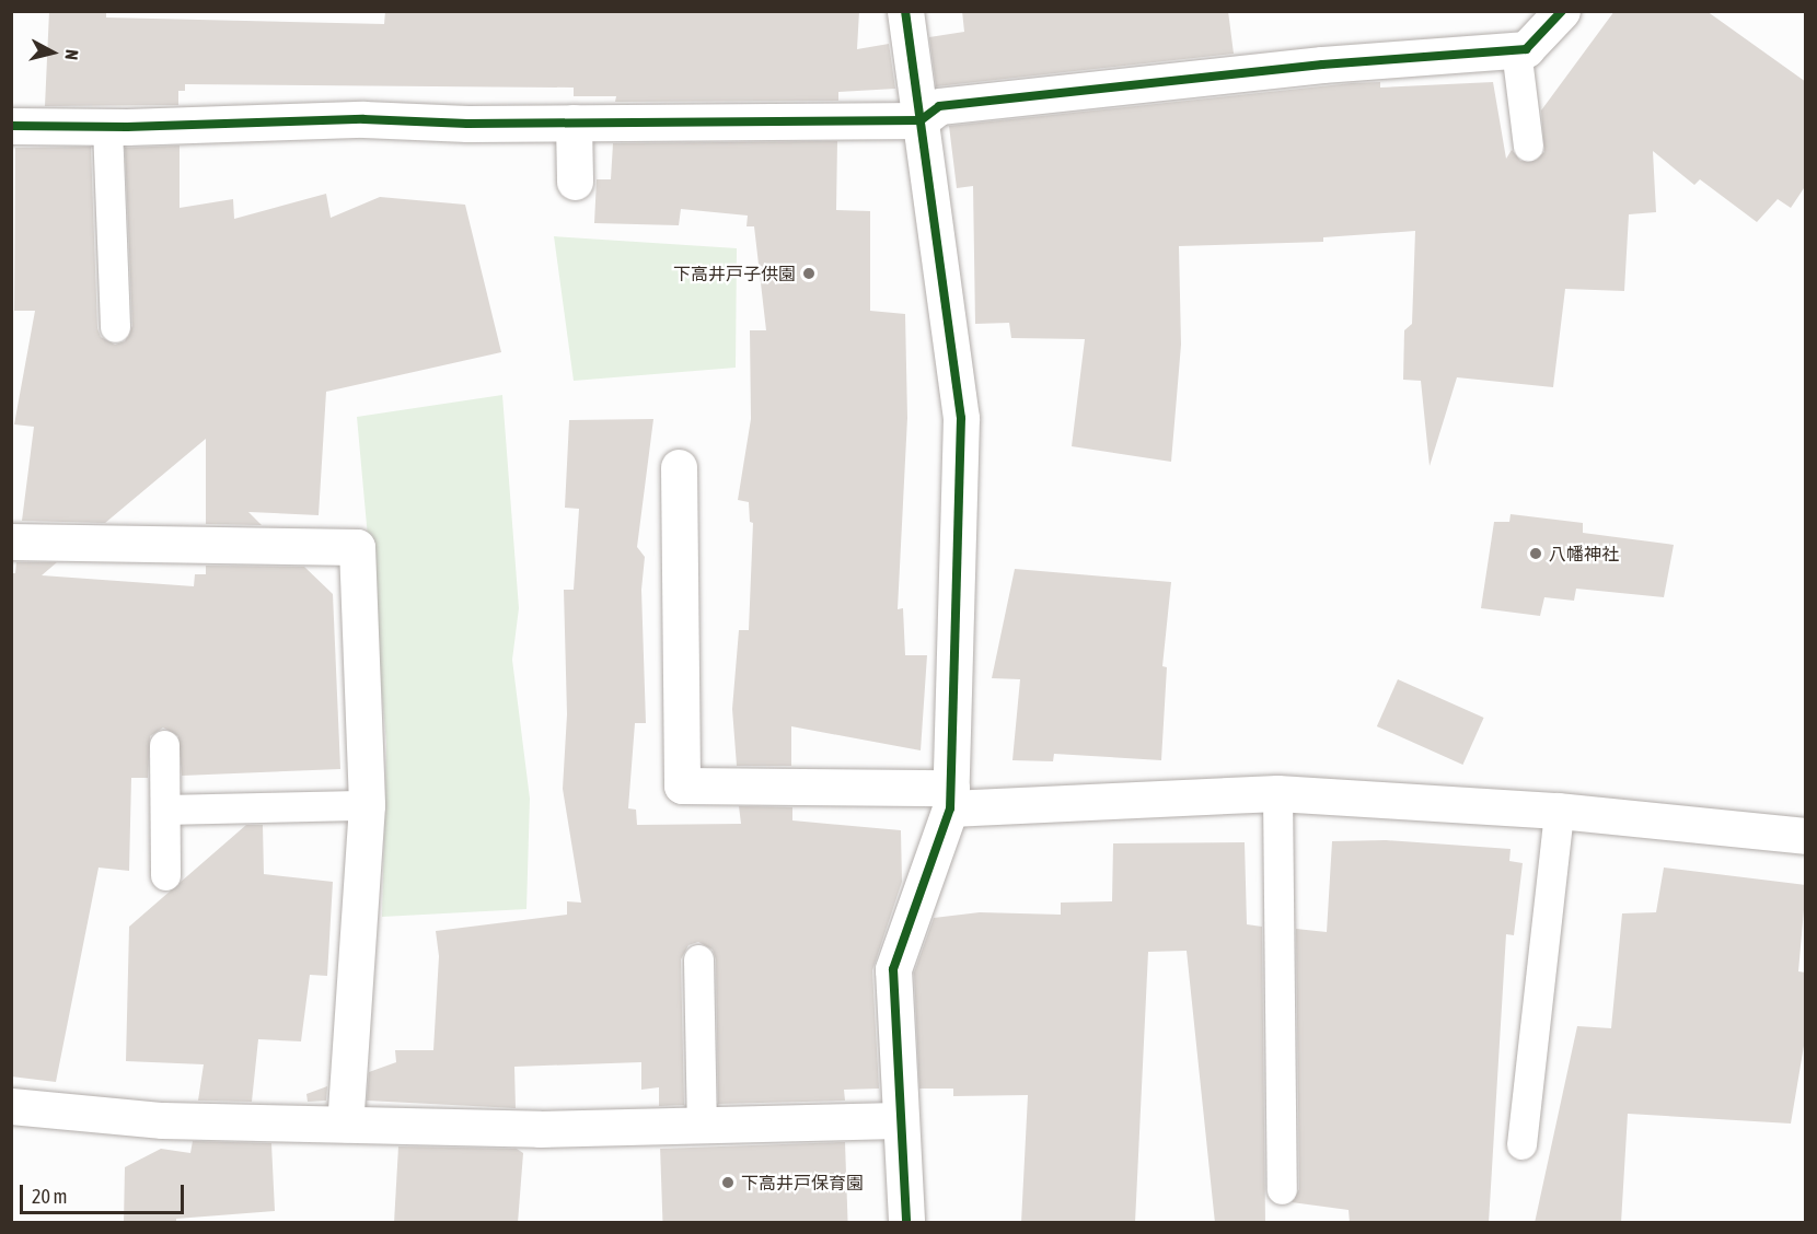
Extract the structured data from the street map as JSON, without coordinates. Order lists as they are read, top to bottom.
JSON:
{
  "places": ["下高井戸子供園", "八幡神社", "下高井戸保育園"],
  "scale_bar": "20 m",
  "north": "right"
}
